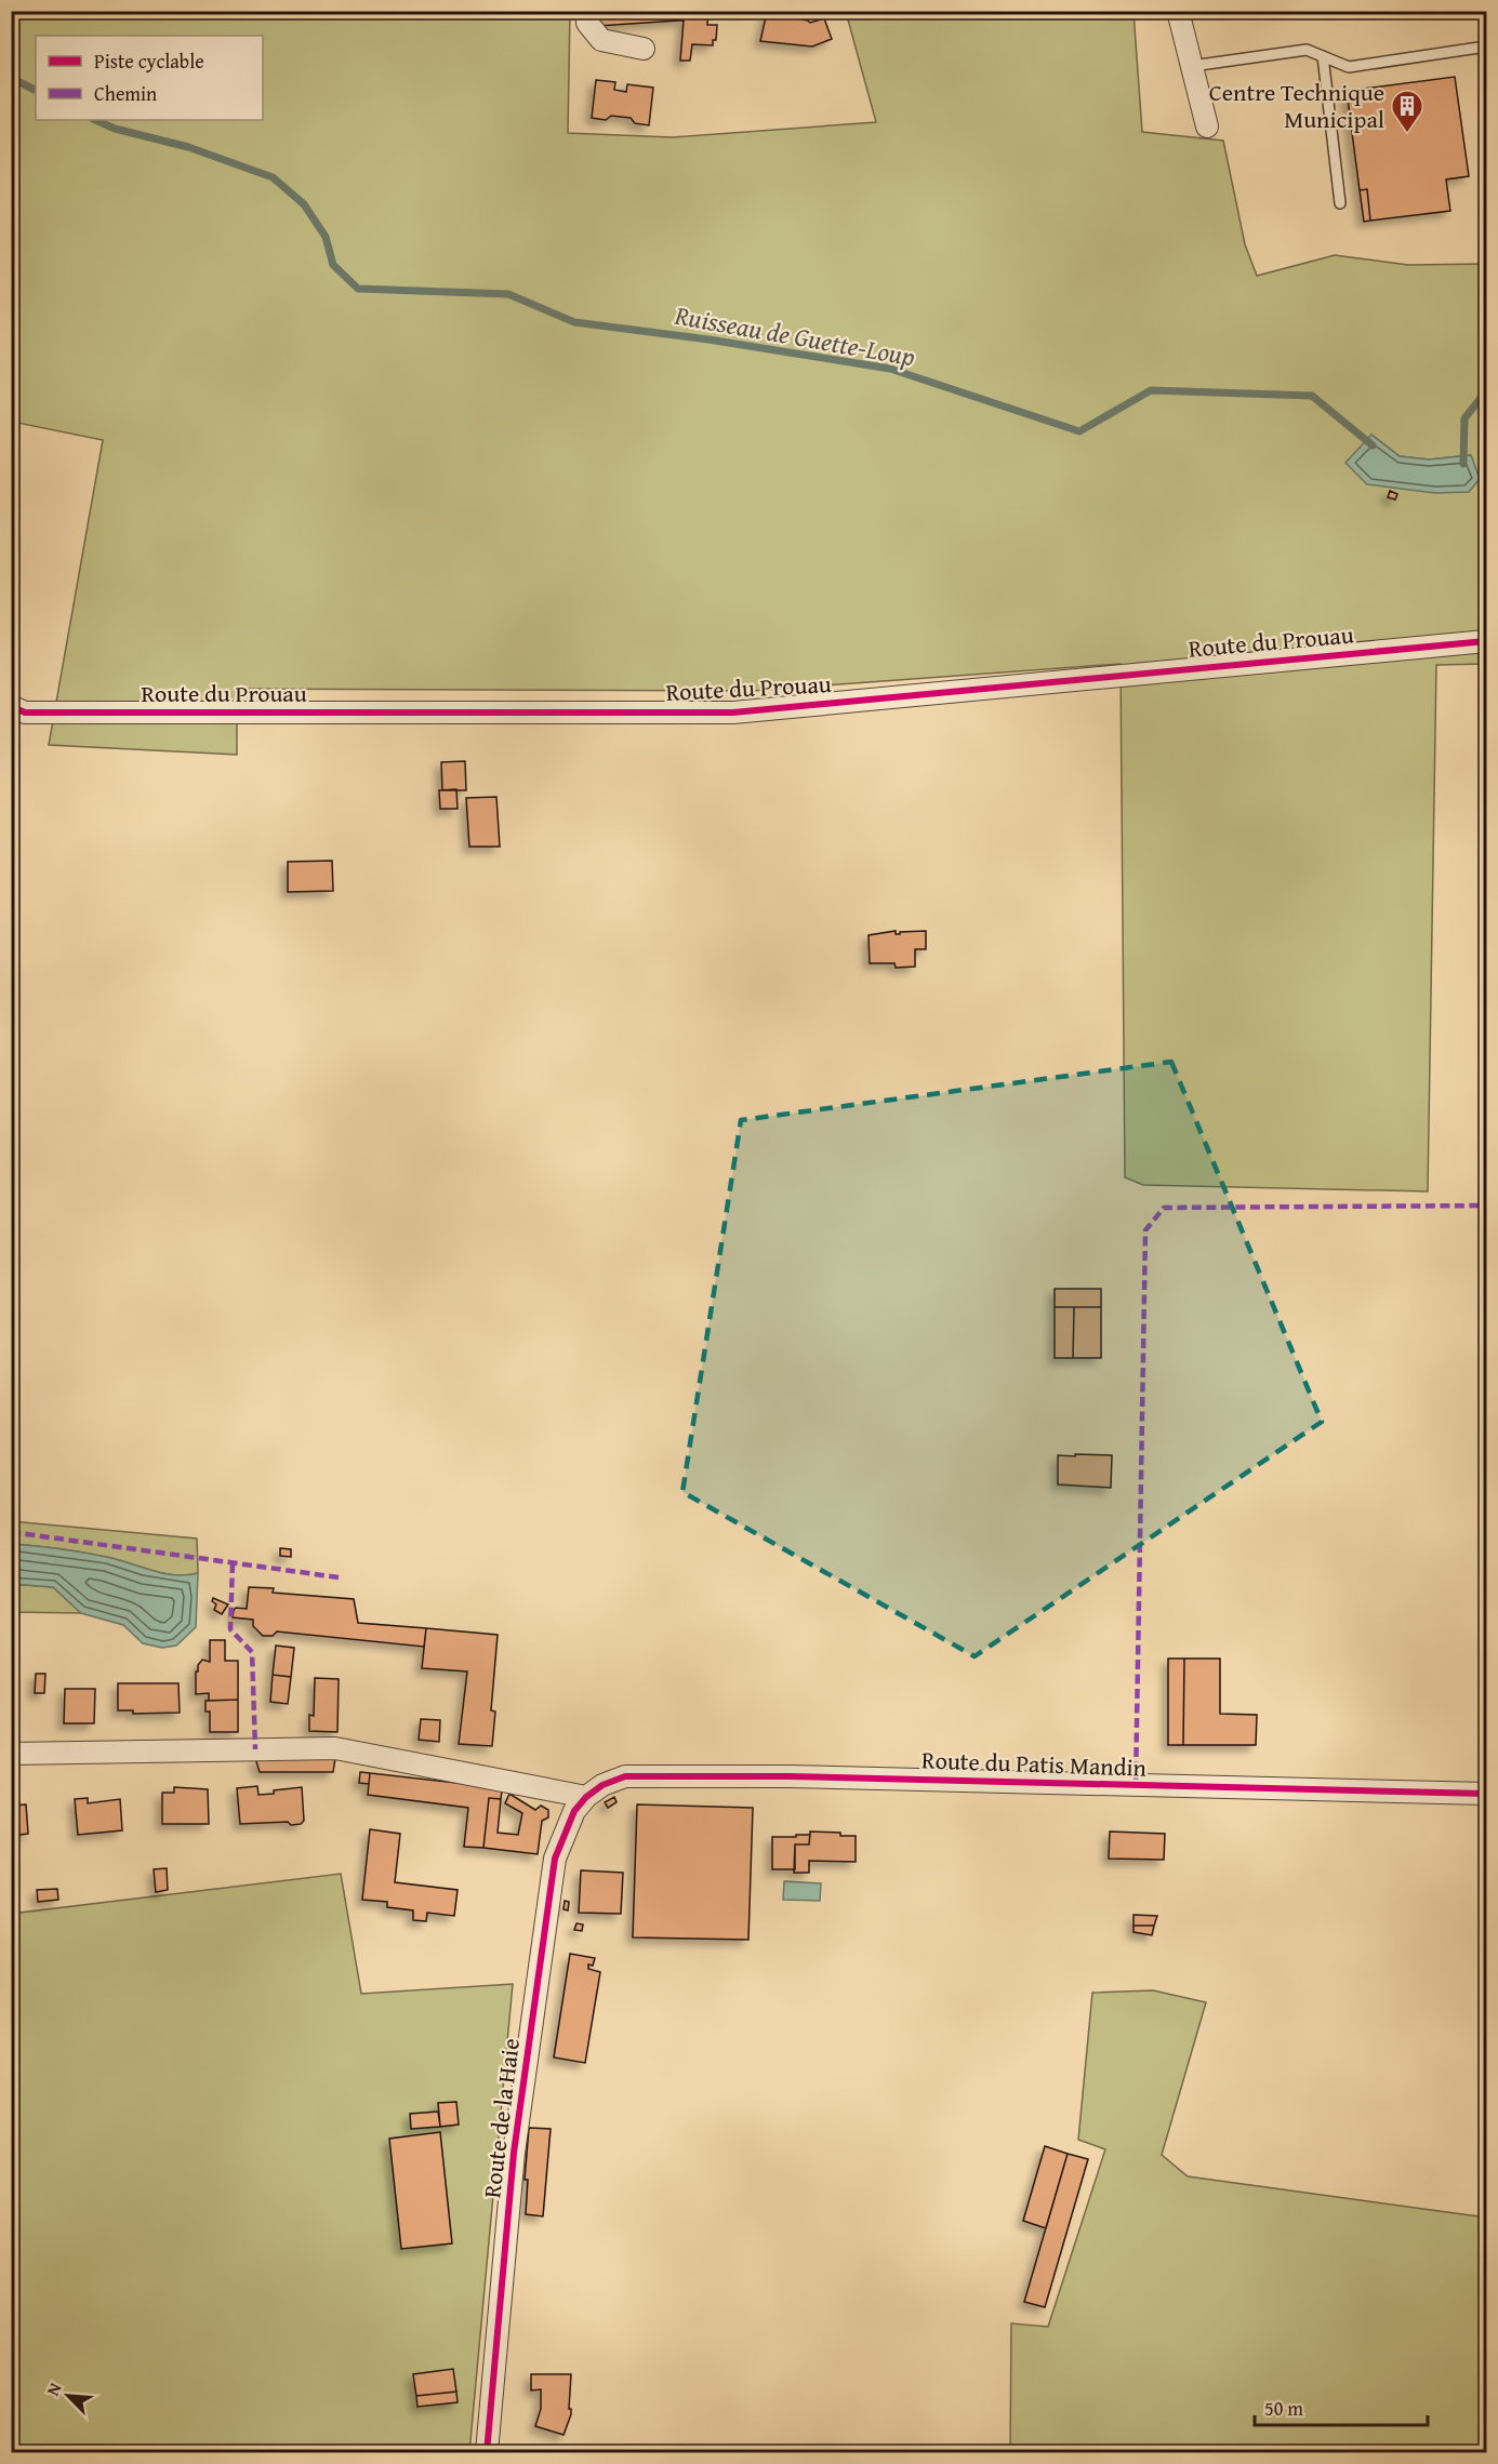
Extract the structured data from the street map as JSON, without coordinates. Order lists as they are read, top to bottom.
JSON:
{
  "streets": {
    "street": ["Route du Prouau", "Route du Patis Mandin", "Route de la Haie"]
  },
  "crossings": [
    ["Route du Patis Mandin", "Route de la Haie"]
  ],
  "water": ["Ruisseau de Guette-Loup"],
  "places": {
    "building": ["Centre Technique Municipal"]
  },
  "legend": ["Piste cyclable", "Chemin"],
  "scale_bar": "50 m",
  "north": "top left"
}
